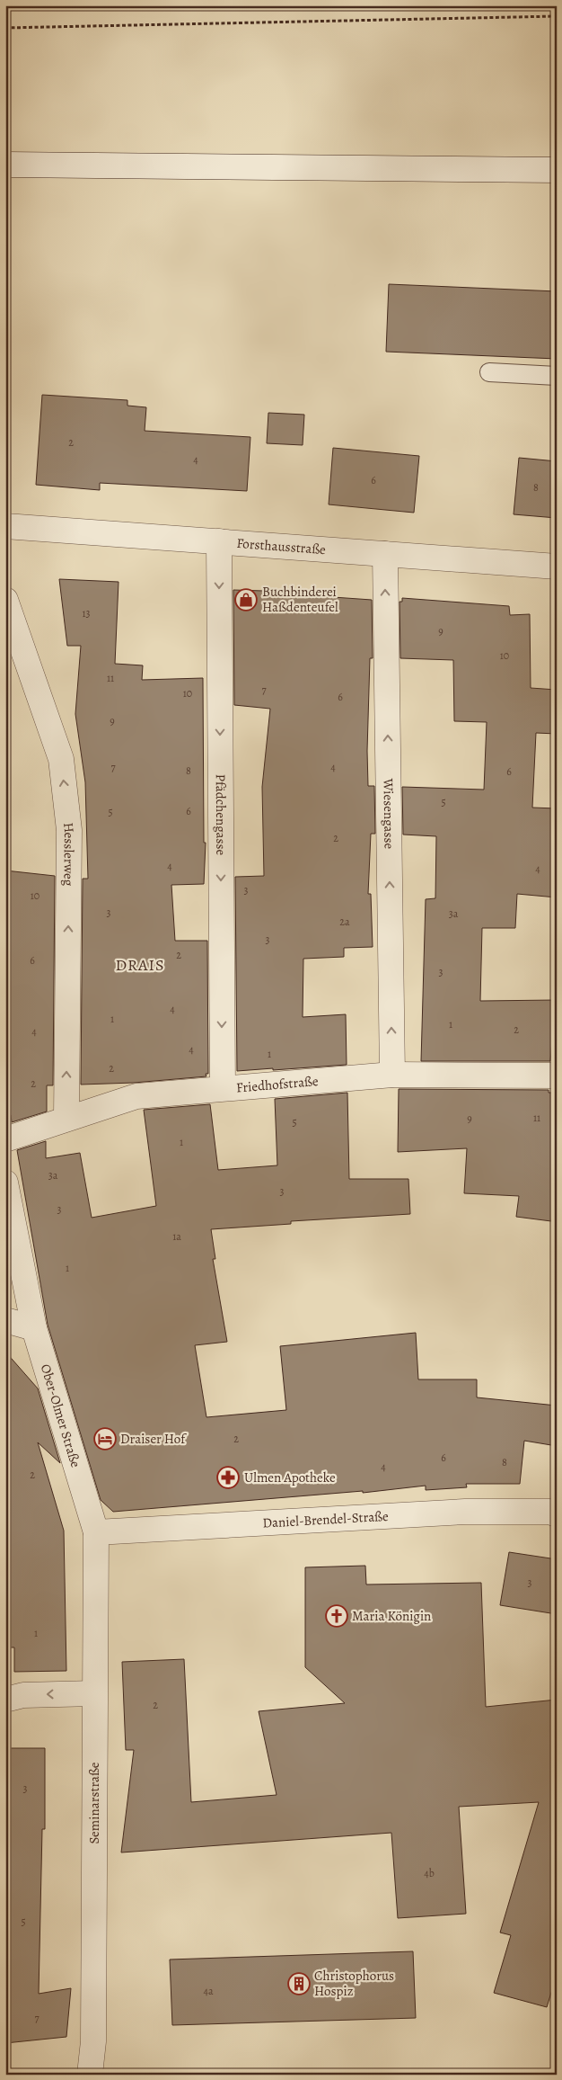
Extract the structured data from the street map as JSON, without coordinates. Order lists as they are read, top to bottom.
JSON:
{
  "streets": {
    "street": [
      "Forsthausstraße",
      "Wiesengasse",
      "Pfädchengasse",
      "Hesslerweg",
      "Friedhofstraße",
      "Ober-Olmer Straße",
      "Daniel-Brendel-Straße",
      "Seminarstraße"
    ]
  },
  "crossings": [
    ["Forsthausstraße", "Wiesengasse"],
    ["Forsthausstraße", "Pfädchengasse"],
    ["Wiesengasse", "Friedhofstraße"],
    ["Pfädchengasse", "Friedhofstraße"],
    ["Hesslerweg", "Friedhofstraße"],
    ["Ober-Olmer Straße", "Daniel-Brendel-Straße"],
    ["Ober-Olmer Straße", "Seminarstraße"],
    ["Daniel-Brendel-Straße", "Seminarstraße"]
  ],
  "one_way": ["Wiesengasse", "Pfädchengasse", "Hesslerweg"],
  "districts": ["DRAIS"],
  "places": {
    "shop": ["Buchbinderei Haßdenteufel"],
    "hotel": ["Draiser Hof"],
    "pharmacy": ["Ulmen Apotheke"],
    "church": ["Maria Königin"],
    "building": ["Christophorus Hospiz"]
  },
  "house_numbers": [
    "2",
    "4",
    "6",
    "8",
    "13",
    "9",
    "10",
    "11",
    "7",
    "10",
    "6",
    "9",
    "7",
    "4",
    "8",
    "6",
    "5",
    "6",
    "5",
    "2",
    "4",
    "4",
    "3",
    "10",
    "3",
    "3a",
    "2a",
    "3",
    "2",
    "6",
    "3",
    "4",
    "1",
    "1",
    "2",
    "4",
    "4",
    "1",
    "2",
    "2",
    "11",
    "9",
    "5",
    "1",
    "3a",
    "3",
    "3",
    "1a",
    "1",
    "2",
    "6",
    "8",
    "4",
    "2",
    "3",
    "1",
    "2",
    "3",
    "4b",
    "5",
    "4a",
    "7"
  ]
}
